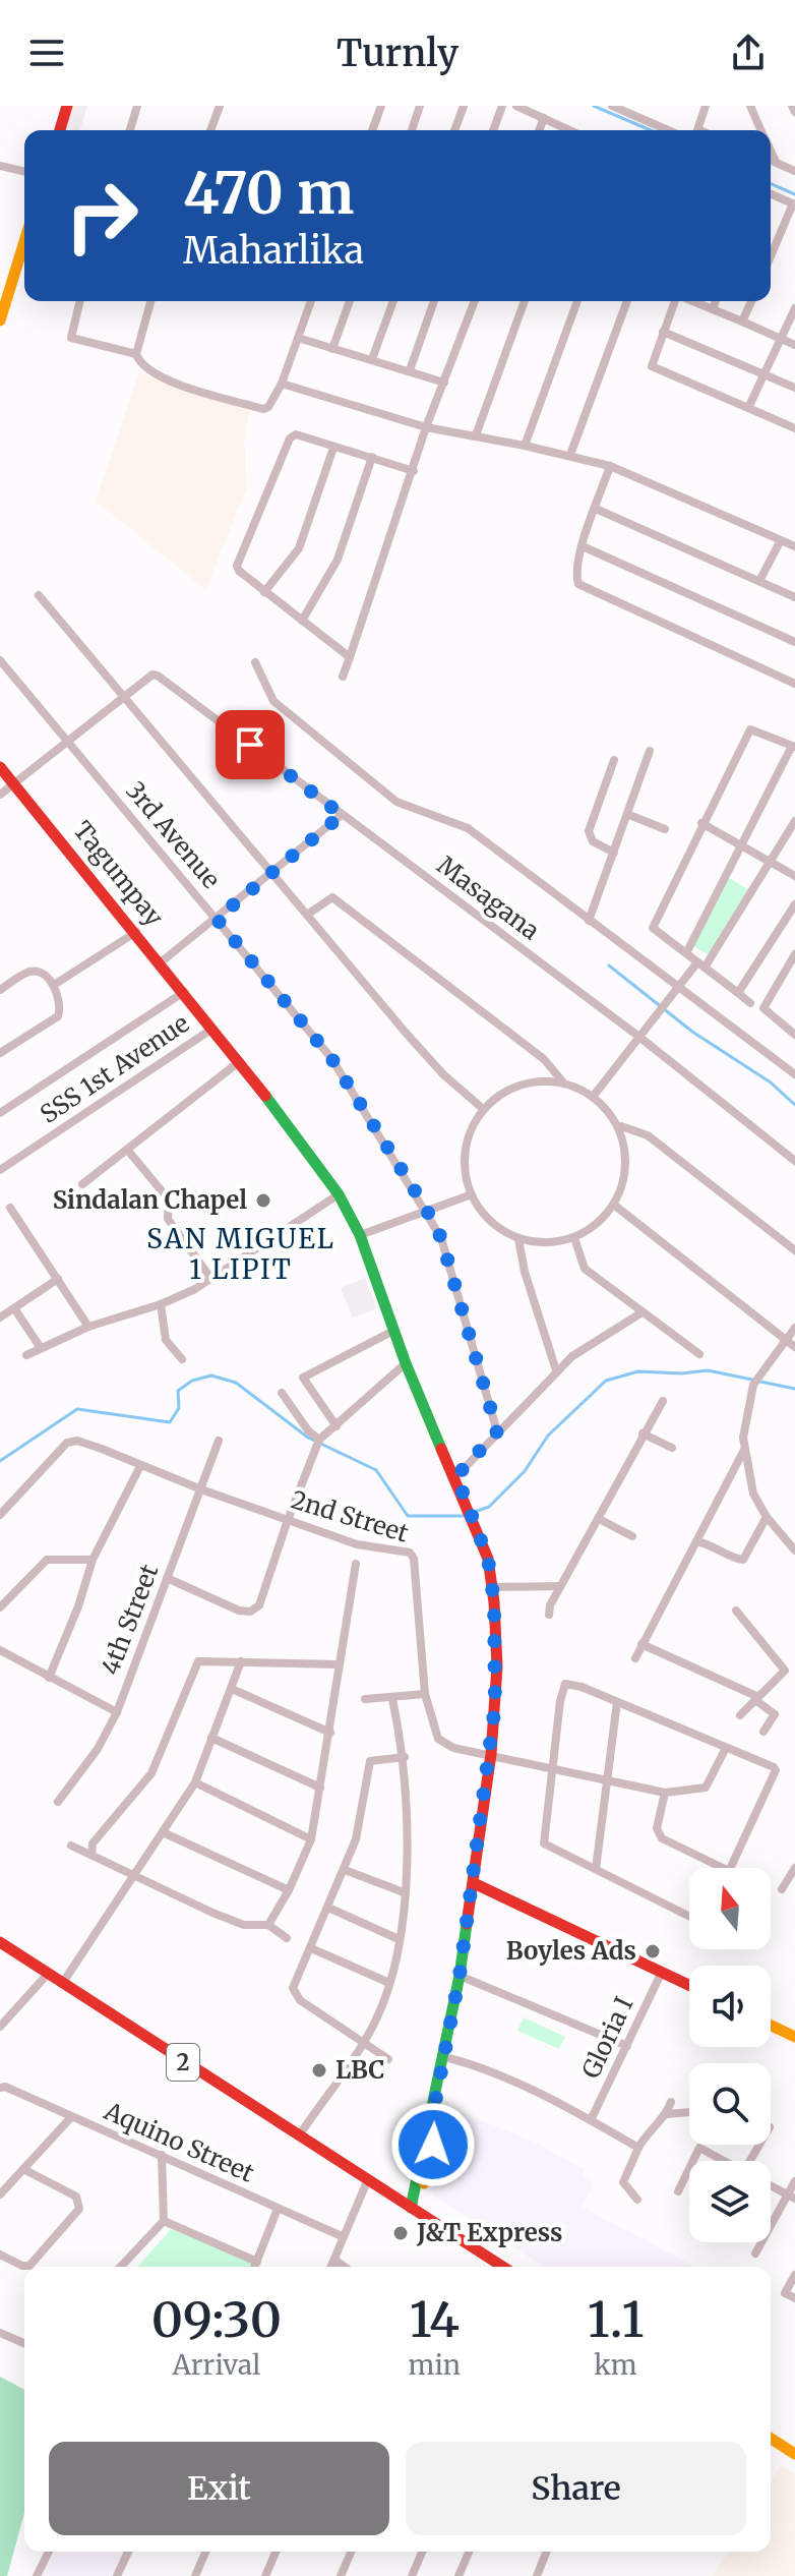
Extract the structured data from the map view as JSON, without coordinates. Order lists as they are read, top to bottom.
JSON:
{
  "streets": {
    "main road": ["Tagumpay", "2"],
    "street": [
      "3rd Avenue",
      "Masagana",
      "SSS 1st Avenue",
      "2nd Street",
      "4th Street",
      "Gloria I",
      "Aquino Street"
    ]
  },
  "crossings": [
    ["Tagumpay", "SSS 1st Avenue"],
    ["Tagumpay", "2nd Street"],
    ["Tagumpay", "2"],
    ["2nd Street", "4th Street"]
  ],
  "districts": ["SAN MIGUEL 1 LIPIT"],
  "places": [
    "Sindalan Chapel",
    "Boyles Ads",
    "LBC",
    "J&T Express"
  ],
  "north": "top",
  "page": {
    "header": "Turnly",
    "turn": ["470 m", "Maharlika"],
    "eta": [
      "09:30",
      "Arrival",
      "14",
      "min",
      "1.1",
      "km"
    ],
    "buttons": ["Exit", "Share"]
  }
}
